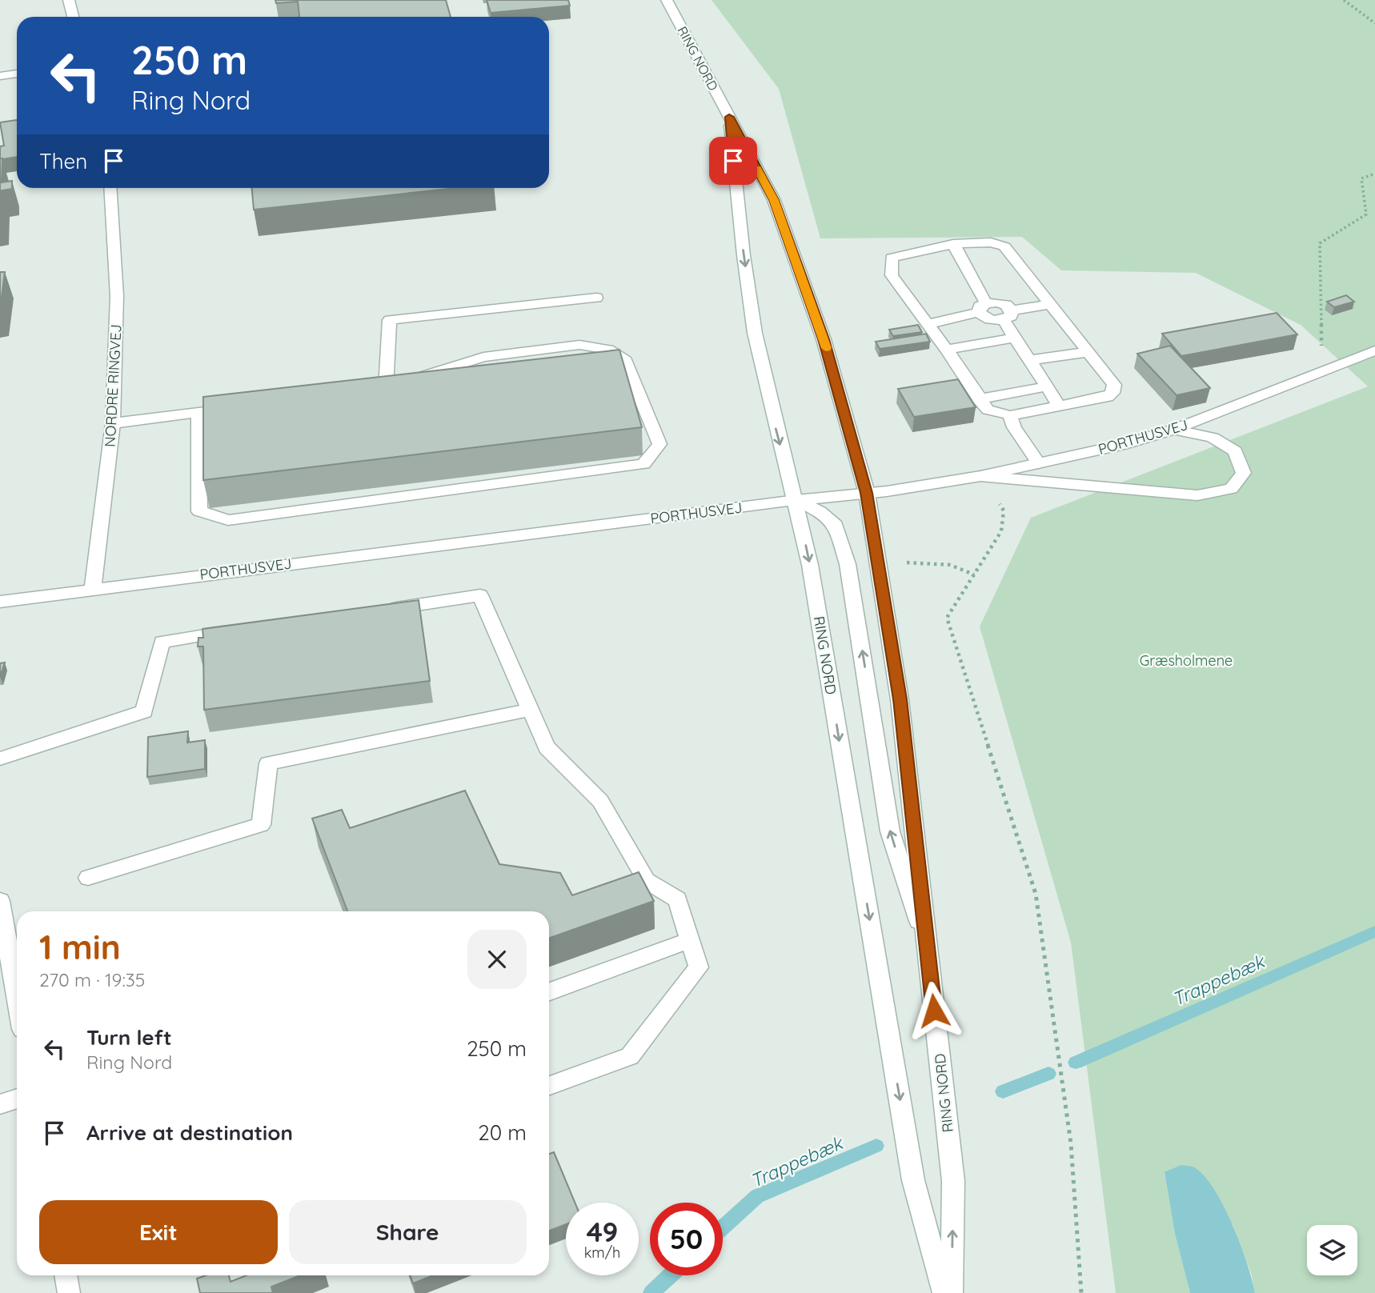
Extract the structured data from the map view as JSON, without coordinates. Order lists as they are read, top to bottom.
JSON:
{
  "streets": {
    "main road": ["RING NORD", "NORDRE RINGVEJ", "PORTHUSVEJ"]
  },
  "crossings": [
    ["RING NORD", "PORTHUSVEJ"],
    ["NORDRE RINGVEJ", "PORTHUSVEJ"]
  ],
  "water": ["Trappebæk"],
  "parks": ["Græsholmene"],
  "page": {
    "turn": ["250 m", "Ring Nord"],
    "then": "Then",
    "heading": ["1 min", "270 m · 19:35"],
    "list": [
      {
        "name": "Turn left",
        "note": "Ring Nord",
        "value": "250 m"
      },
      {
        "name": "Arrive at destination",
        "value": "20 m"
      }
    ],
    "buttons": ["Exit", "Share"],
    "speed": "49 km/h",
    "limit": "50"
  }
}
